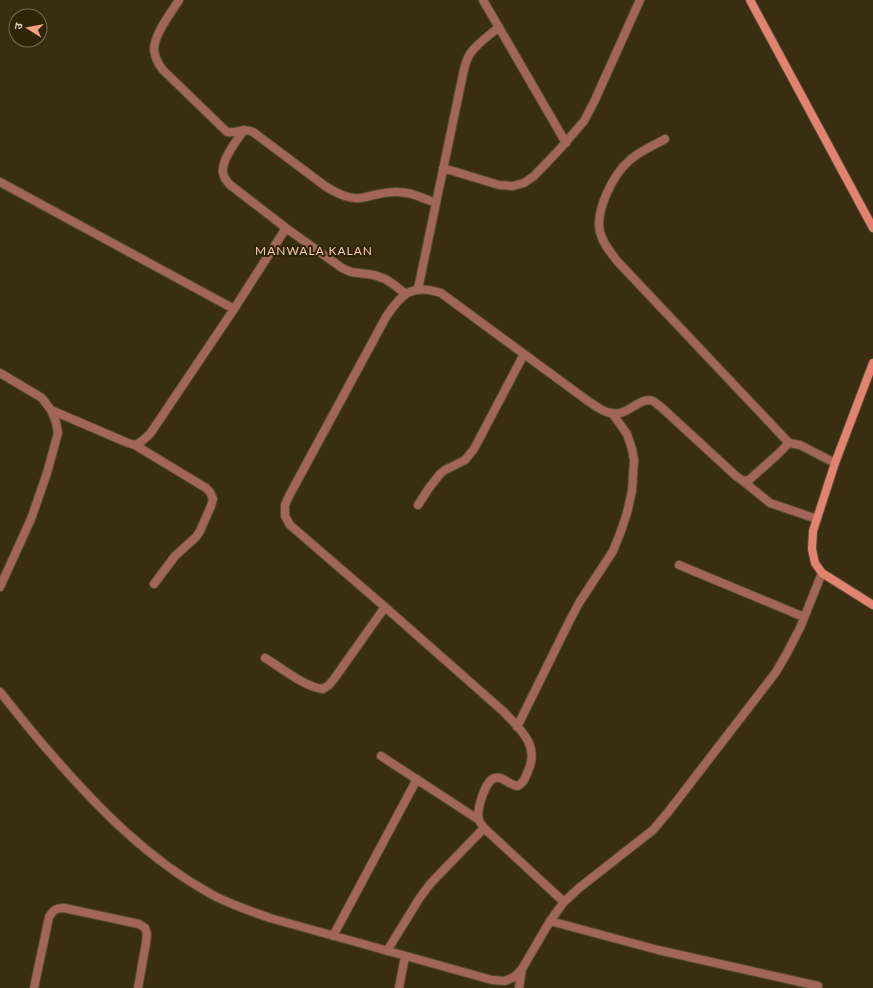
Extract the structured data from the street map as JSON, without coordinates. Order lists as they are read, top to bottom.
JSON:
{
  "districts": ["MANWALA KALAN"],
  "north": "left"
}
